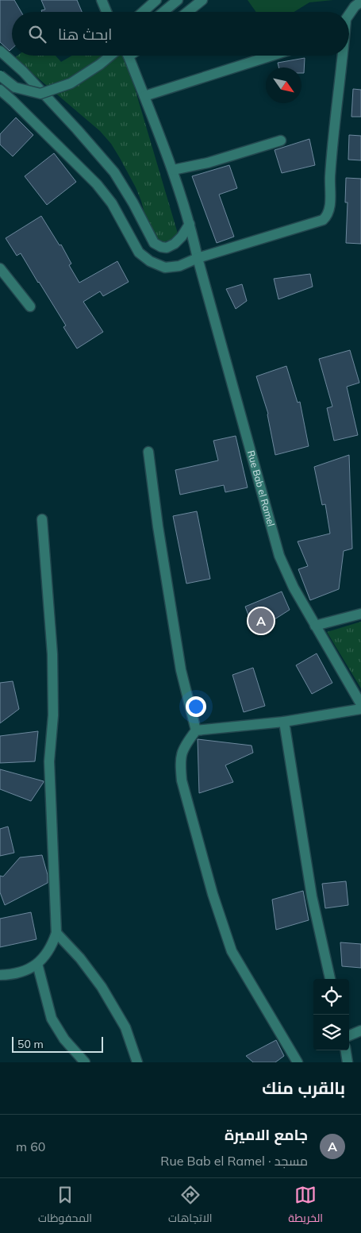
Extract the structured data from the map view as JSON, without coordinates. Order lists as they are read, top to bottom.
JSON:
{
  "streets": {
    "street": ["Rue Bab el Ramel"]
  },
  "scale_bar": "50 m",
  "north": "bottom right",
  "page": {
    "search": "ابحث هنا",
    "pins": "A",
    "scale": "50 m",
    "heading": "بالقرب منك",
    "list": [
      {
        "mark": "A",
        "name": "جامع الاميرة",
        "note": "مسجد · Rue Bab el Ramel",
        "value": "60 m"
      }
    ],
    "nav": ["الخريطة", "الاتجاهات", "المحفوظات"]
  }
}
